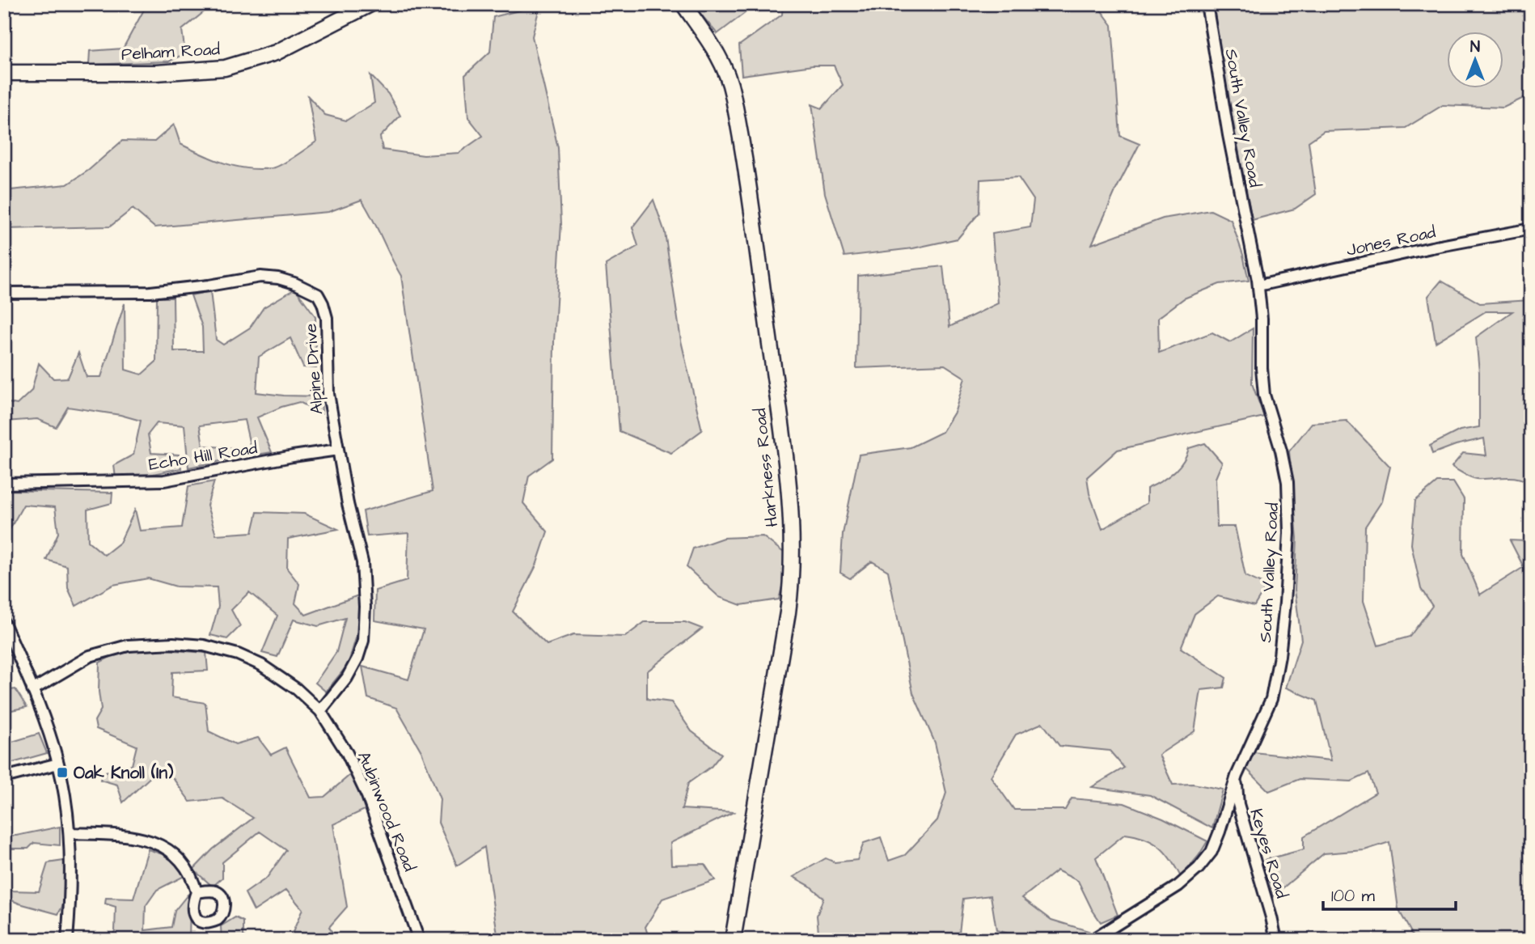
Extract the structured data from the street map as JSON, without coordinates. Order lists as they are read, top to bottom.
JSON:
{
  "streets": {
    "main road": ["Pelham Road", "Harkness Road"],
    "street": [
      "South Valley Road",
      "Jones Road",
      "Alpine Drive",
      "Echo Hill Road",
      "Aubinwood Road",
      "Keyes Road"
    ]
  },
  "crossings": [
    ["South Valley Road", "Jones Road"],
    ["South Valley Road", "Keyes Road"],
    ["Alpine Drive", "Echo Hill Road"],
    ["Alpine Drive", "Aubinwood Road"]
  ],
  "places": {
    "transit": ["Oak Knoll (In)"]
  },
  "scale_bar": "100 m",
  "north": "top"
}
